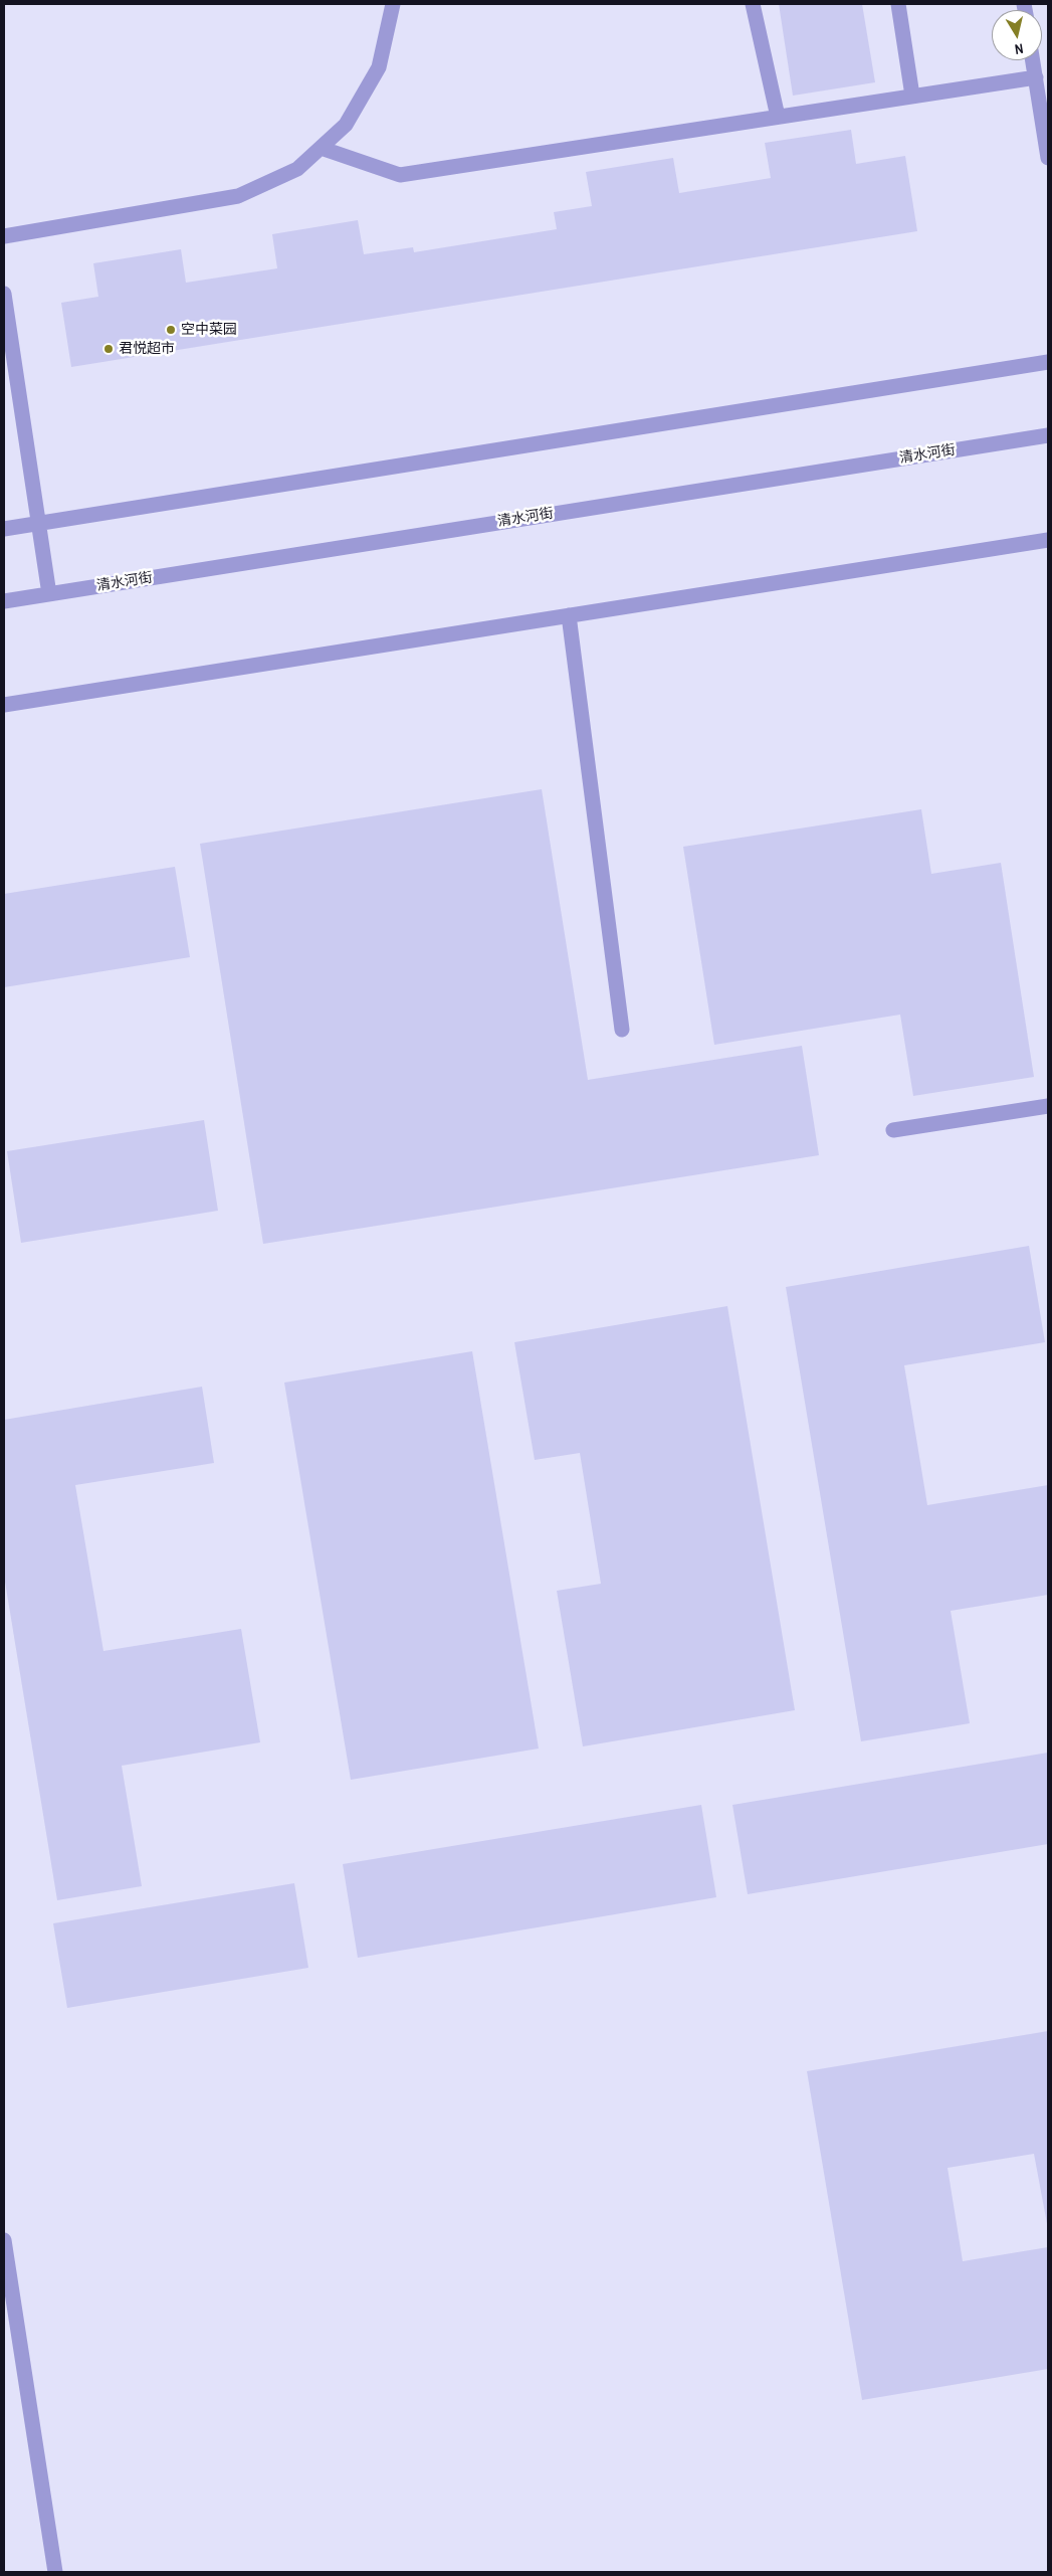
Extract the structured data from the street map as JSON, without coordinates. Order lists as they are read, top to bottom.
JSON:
{
  "streets": {
    "street": ["清水河街"]
  },
  "places": ["空中菜园", "君悦超市"],
  "north": "bottom"
}
